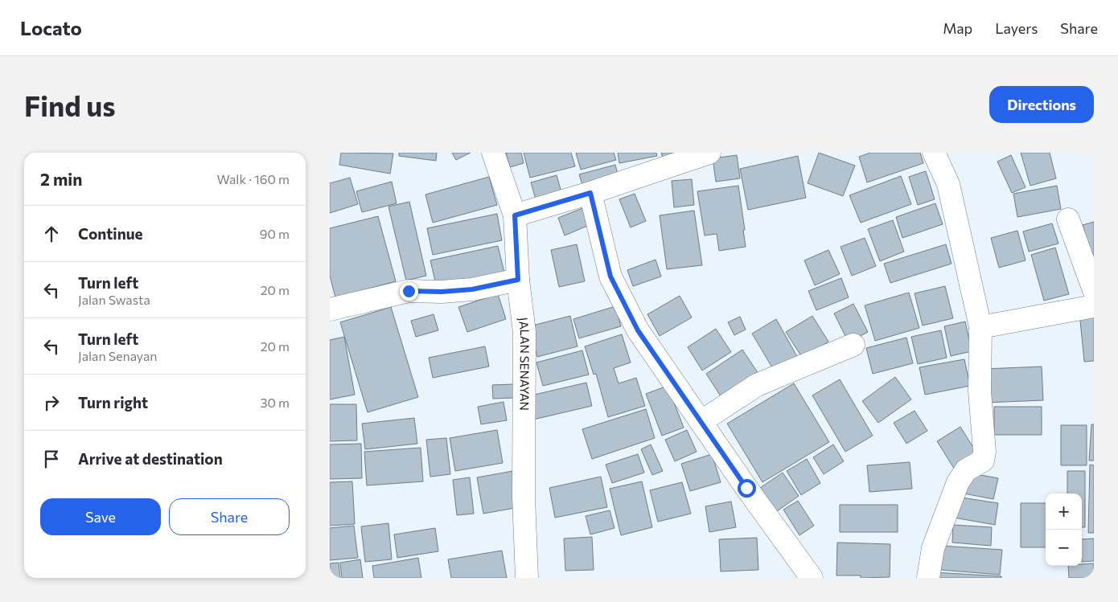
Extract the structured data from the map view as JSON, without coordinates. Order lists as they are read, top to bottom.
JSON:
{
  "streets": {
    "street": ["JALAN SENAYAN"]
  },
  "page": {
    "header": "Locato",
    "nav": ["Map", "Layers", "Share"],
    "buttons": [
      "Directions",
      ["Save", "Share"]
    ],
    "title": "Find us",
    "heading": ["2 min", "Walk · 160 m"],
    "list": [
      ["Continue", "90 m"],
      ["Turn left", "Jalan Swasta", "20 m"],
      ["Turn left", "Jalan Senayan", "20 m"],
      ["Turn right", "30 m"],
      "Arrive at destination"
    ],
    "map_buttons": ["+", "−"]
  }
}
